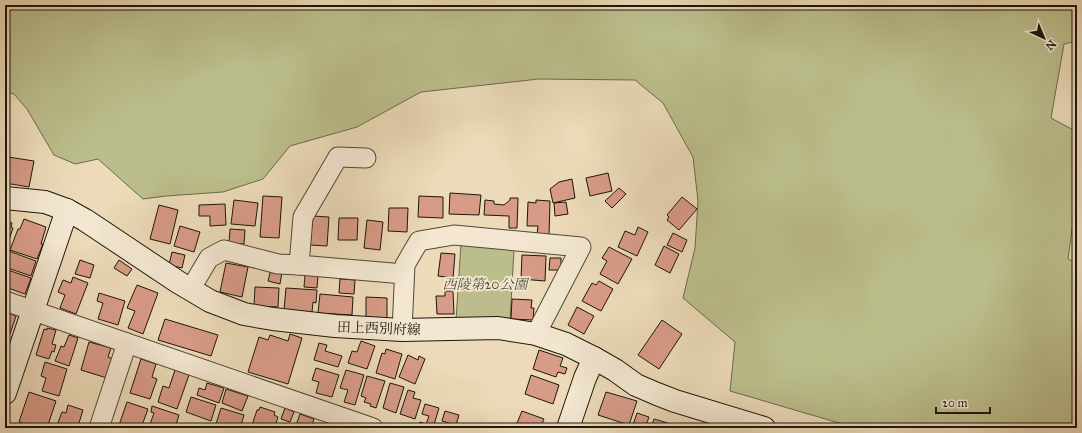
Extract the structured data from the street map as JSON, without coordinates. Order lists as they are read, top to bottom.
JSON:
{
  "streets": {
    "street": ["田上西別府線"]
  },
  "parks": ["西陵第20公園"],
  "scale_bar": "20 m",
  "north": "bottom right"
}
